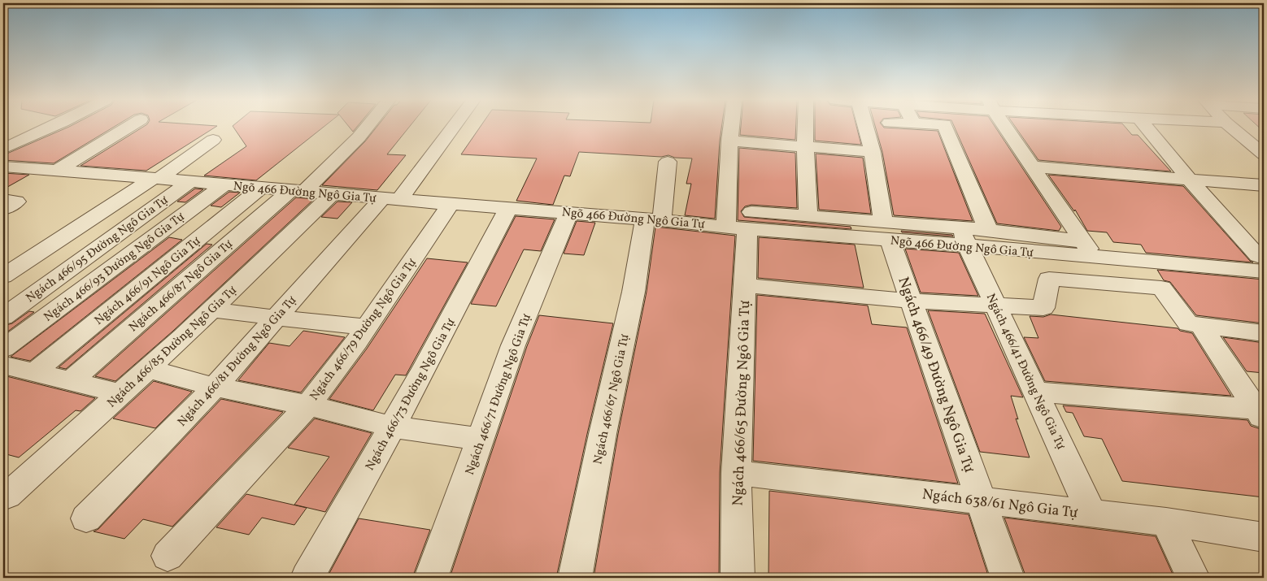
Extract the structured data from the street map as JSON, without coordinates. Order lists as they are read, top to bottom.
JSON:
{
  "streets": {
    "street": [
      "Ngõ 466 Đường Ngô Gia Tự",
      "Ngách 466/95 Đường Ngô Gia Tự",
      "Ngách 466/93 Đường Ngô Gia Tự",
      "Ngách 466/91 Ngô Gia Tự",
      "Ngách 466/87 Ngô Gia Tự",
      "Ngách 466/79 Đường Ngô Gia Tự",
      "Ngách 466/85 Đường Ngô Gia Tự",
      "Ngách 466/81 Đường Ngô Gia Tự",
      "Ngách 466/41 Đường Ngô Gia Tự",
      "Ngách 466/49 Đường Ngô Gia Tự",
      "Ngách 466/73 Đường Ngô Gia Tự",
      "Ngách 466/71 Đường Ngô Gia Tự",
      "Ngách 466/67 Ngô Gia Tự",
      "Ngách 466/65 Đường Ngô Gia Tự",
      "Ngách 638/61 Ngô Gia Tự"
    ]
  },
  "crossings": [
    ["Ngõ 466 Đường Ngô Gia Tự", "Ngách 466/95 Đường Ngô Gia Tự"],
    ["Ngõ 466 Đường Ngô Gia Tự", "Ngách 466/93 Đường Ngô Gia Tự"],
    ["Ngõ 466 Đường Ngô Gia Tự", "Ngách 466/91 Ngô Gia Tự"],
    ["Ngõ 466 Đường Ngô Gia Tự", "Ngách 466/87 Ngô Gia Tự"],
    ["Ngõ 466 Đường Ngô Gia Tự", "Ngách 466/79 Đường Ngô Gia Tự"],
    ["Ngõ 466 Đường Ngô Gia Tự", "Ngách 466/85 Đường Ngô Gia Tự"],
    ["Ngõ 466 Đường Ngô Gia Tự", "Ngách 466/81 Đường Ngô Gia Tự"],
    ["Ngõ 466 Đường Ngô Gia Tự", "Ngách 466/41 Đường Ngô Gia Tự"],
    ["Ngõ 466 Đường Ngô Gia Tự", "Ngách 466/49 Đường Ngô Gia Tự"],
    ["Ngõ 466 Đường Ngô Gia Tự", "Ngách 466/73 Đường Ngô Gia Tự"],
    ["Ngõ 466 Đường Ngô Gia Tự", "Ngách 466/71 Đường Ngô Gia Tự"],
    ["Ngõ 466 Đường Ngô Gia Tự", "Ngách 466/67 Ngô Gia Tự"],
    ["Ngõ 466 Đường Ngô Gia Tự", "Ngách 466/65 Đường Ngô Gia Tự"],
    ["Ngách 466/41 Đường Ngô Gia Tự", "Ngách 638/61 Ngô Gia Tự"],
    ["Ngách 466/49 Đường Ngô Gia Tự", "Ngách 638/61 Ngô Gia Tự"],
    ["Ngách 466/65 Đường Ngô Gia Tự", "Ngách 638/61 Ngô Gia Tự"]
  ]
}
